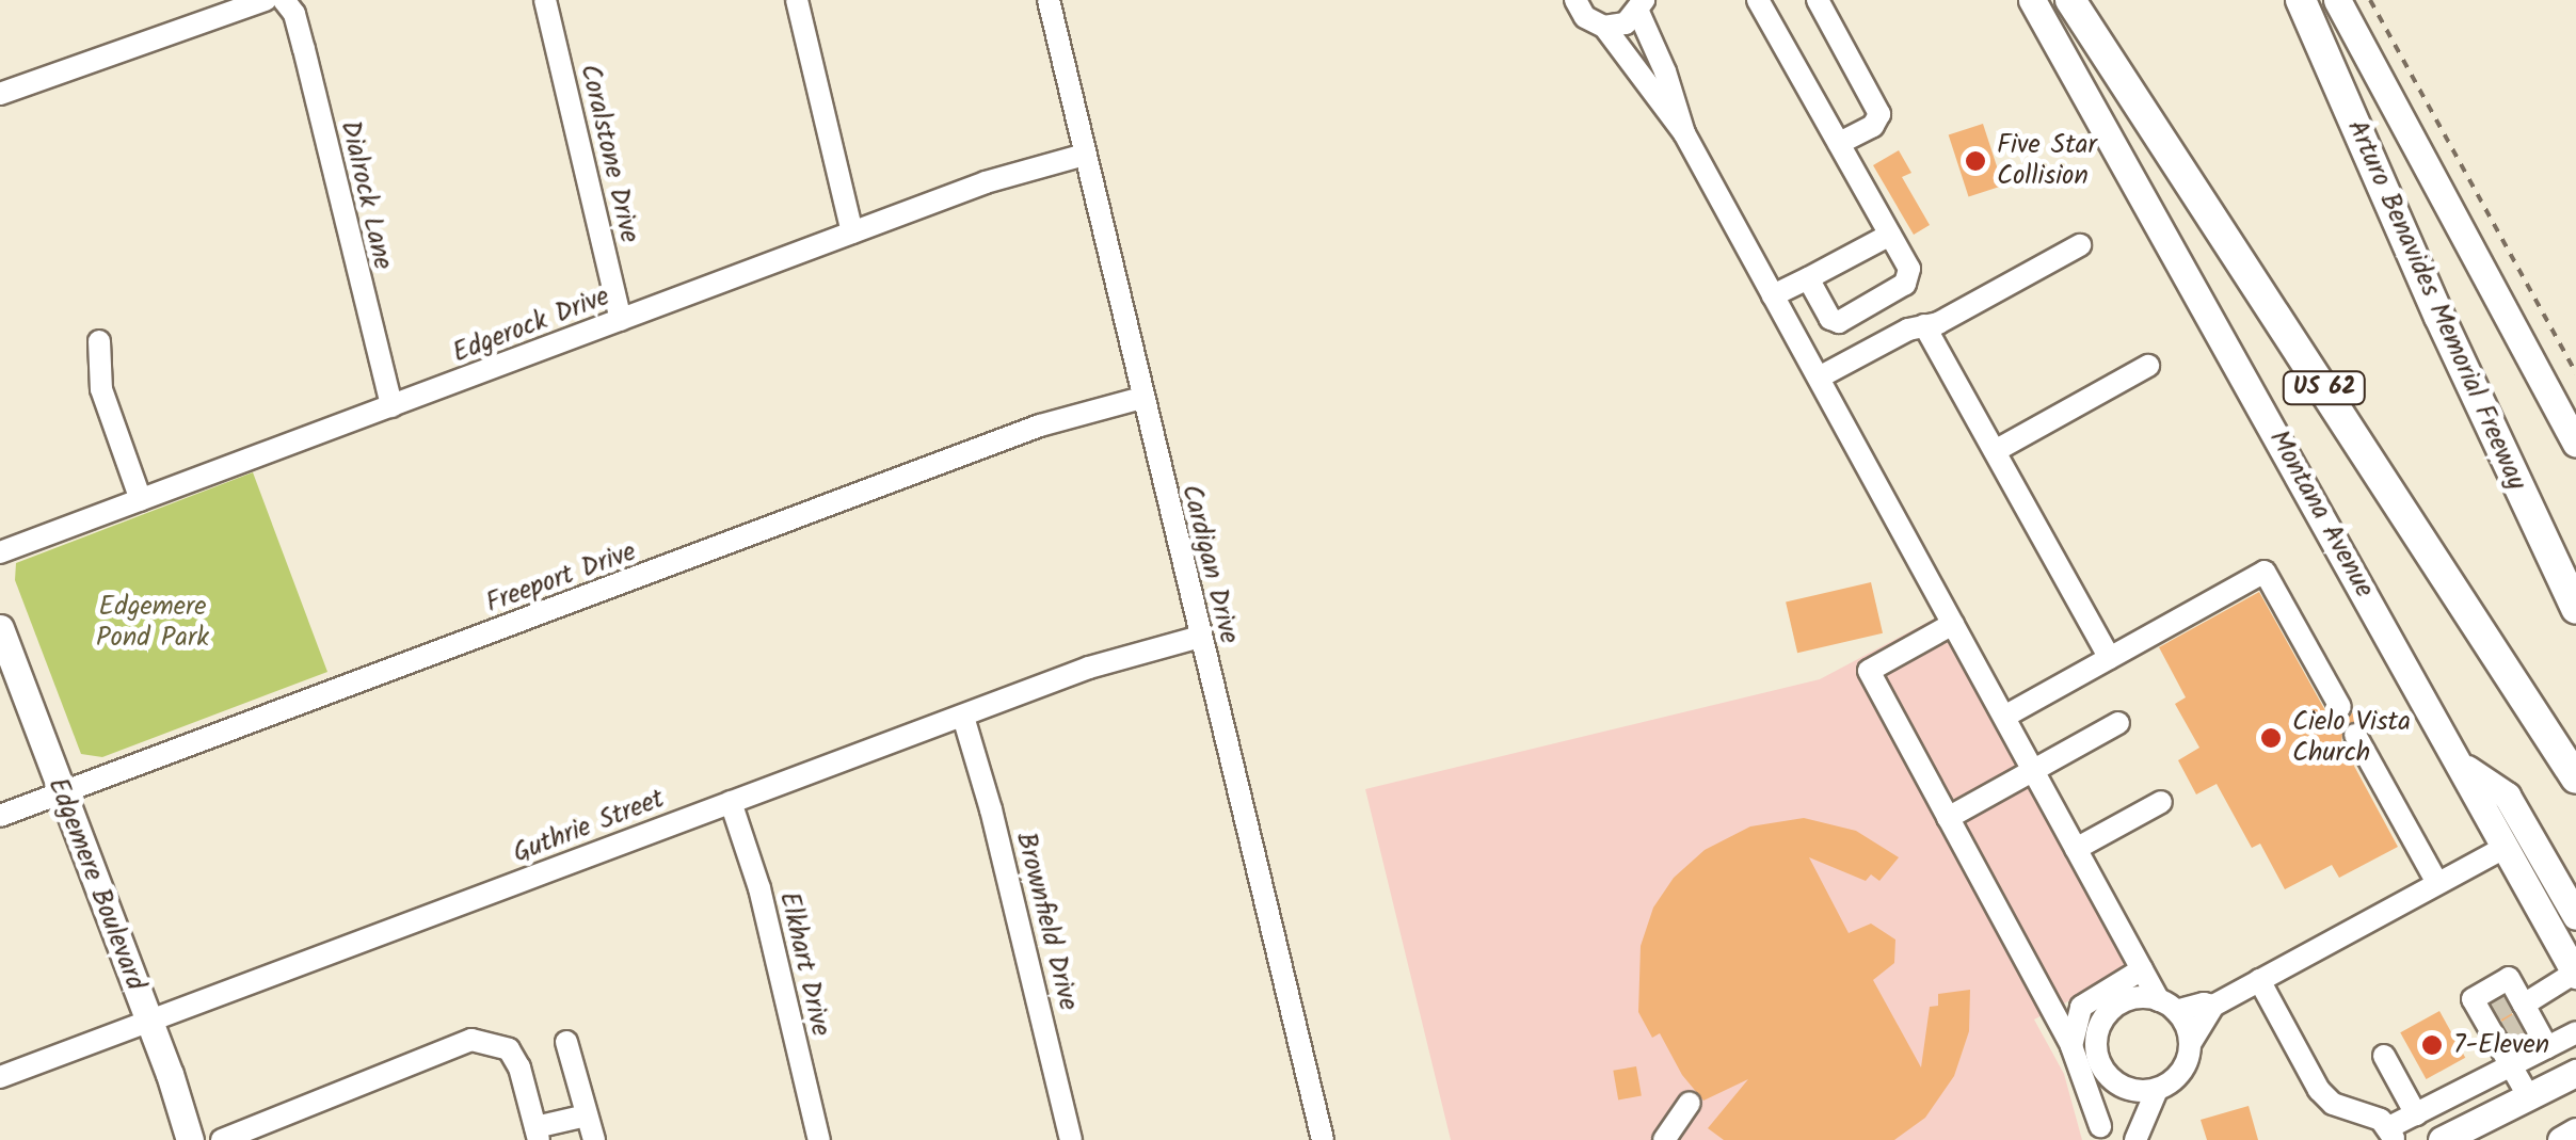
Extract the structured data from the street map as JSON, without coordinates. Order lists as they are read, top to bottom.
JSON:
{
  "streets": {
    "highway": ["Arturo Benavides Memorial Freeway", "US 62"],
    "main road": ["Montana Avenue", "Edgemere Boulevard"],
    "street": [
      "Coralstone Drive",
      "Dialrock Lane",
      "Edgerock Drive",
      "Cardigan Drive",
      "Freeport Drive",
      "Guthrie Street",
      "Brownfield Drive",
      "Elkhart Drive"
    ]
  },
  "crossings": [
    ["Coralstone Drive", "Edgerock Drive"],
    ["Dialrock Lane", "Edgerock Drive"],
    ["Edgerock Drive", "Cardigan Drive"],
    ["Cardigan Drive", "Freeport Drive"],
    ["Cardigan Drive", "Guthrie Street"],
    ["Freeport Drive", "Edgemere Boulevard"],
    ["Guthrie Street", "Edgemere Boulevard"],
    ["Guthrie Street", "Brownfield Drive"],
    ["Guthrie Street", "Elkhart Drive"]
  ],
  "parks": ["Edgemere Pond Park"],
  "places": ["Five Star Collision", "Cielo Vista Church", "7-Eleven"]
}
